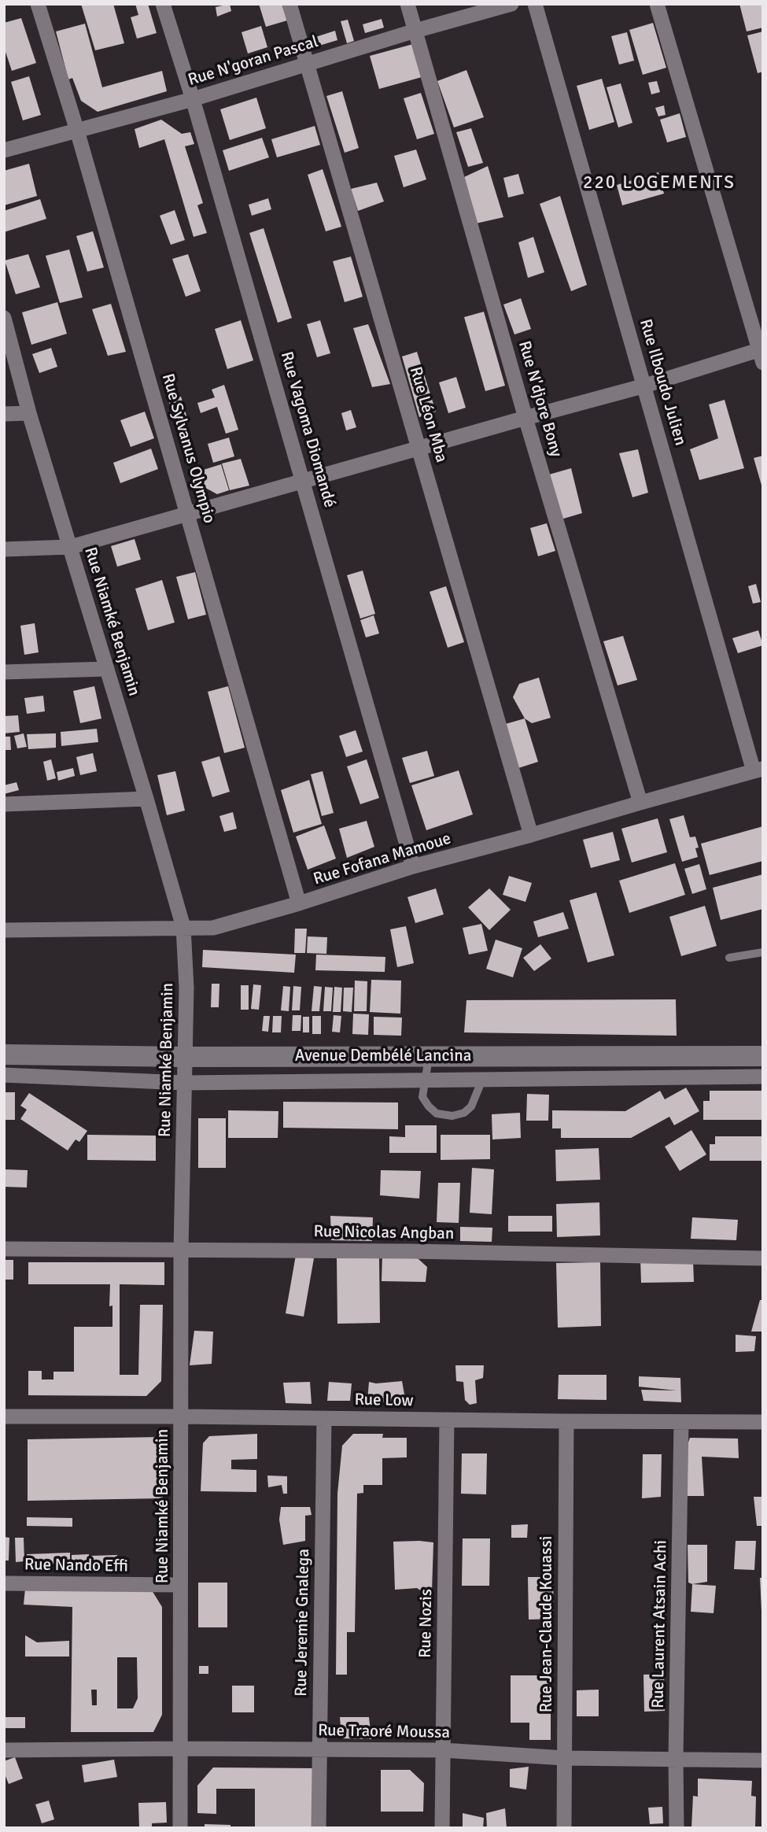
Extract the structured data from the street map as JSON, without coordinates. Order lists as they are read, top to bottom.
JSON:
{
  "streets": {
    "street": [
      "Rue N'goran Pascal",
      "Rue Ilboudo Julien",
      "Rue N'djore Bony",
      "Rue Léon Mba",
      "Rue Vagoma Diomandé",
      "Rue Sylvanus Olympio",
      "Rue Niamké Benjamin",
      "Rue Fofana Mamoue",
      "Avenue Dembélé Lancina",
      "Rue Nicolas Angban",
      "Rue Low",
      "Rue Nando Effi",
      "Rue Jeremie Gnalega",
      "Rue Nozis",
      "Rue Jean-Claude Kouassi",
      "Rue Laurent Atsain Achi",
      "Rue Traoré Moussa"
    ]
  },
  "crossings": [
    ["Rue N'goran Pascal", "Rue N'djore Bony"],
    ["Rue N'goran Pascal", "Rue Léon Mba"],
    ["Rue N'goran Pascal", "Rue Vagoma Diomandé"],
    ["Rue N'goran Pascal", "Rue Sylvanus Olympio"],
    ["Rue Ilboudo Julien", "Rue Fofana Mamoue"],
    ["Rue N'djore Bony", "Rue Fofana Mamoue"],
    ["Rue Léon Mba", "Rue Fofana Mamoue"],
    ["Rue Vagoma Diomandé", "Rue Fofana Mamoue"],
    ["Rue Sylvanus Olympio", "Rue Fofana Mamoue"],
    ["Rue Niamké Benjamin", "Rue Fofana Mamoue"],
    ["Rue Niamké Benjamin", "Avenue Dembélé Lancina"],
    ["Rue Niamké Benjamin", "Rue Nicolas Angban"],
    ["Rue Niamké Benjamin", "Rue Low"],
    ["Rue Niamké Benjamin", "Rue Nando Effi"],
    ["Rue Niamké Benjamin", "Rue Traoré Moussa"],
    ["Rue Low", "Rue Jeremie Gnalega"],
    ["Rue Low", "Rue Nozis"],
    ["Rue Low", "Rue Jean-Claude Kouassi"],
    ["Rue Low", "Rue Laurent Atsain Achi"],
    ["Rue Jeremie Gnalega", "Rue Traoré Moussa"],
    ["Rue Nozis", "Rue Traoré Moussa"],
    ["Rue Jean-Claude Kouassi", "Rue Traoré Moussa"],
    ["Rue Laurent Atsain Achi", "Rue Traoré Moussa"]
  ],
  "districts": ["220 LOGEMENTS"]
}
